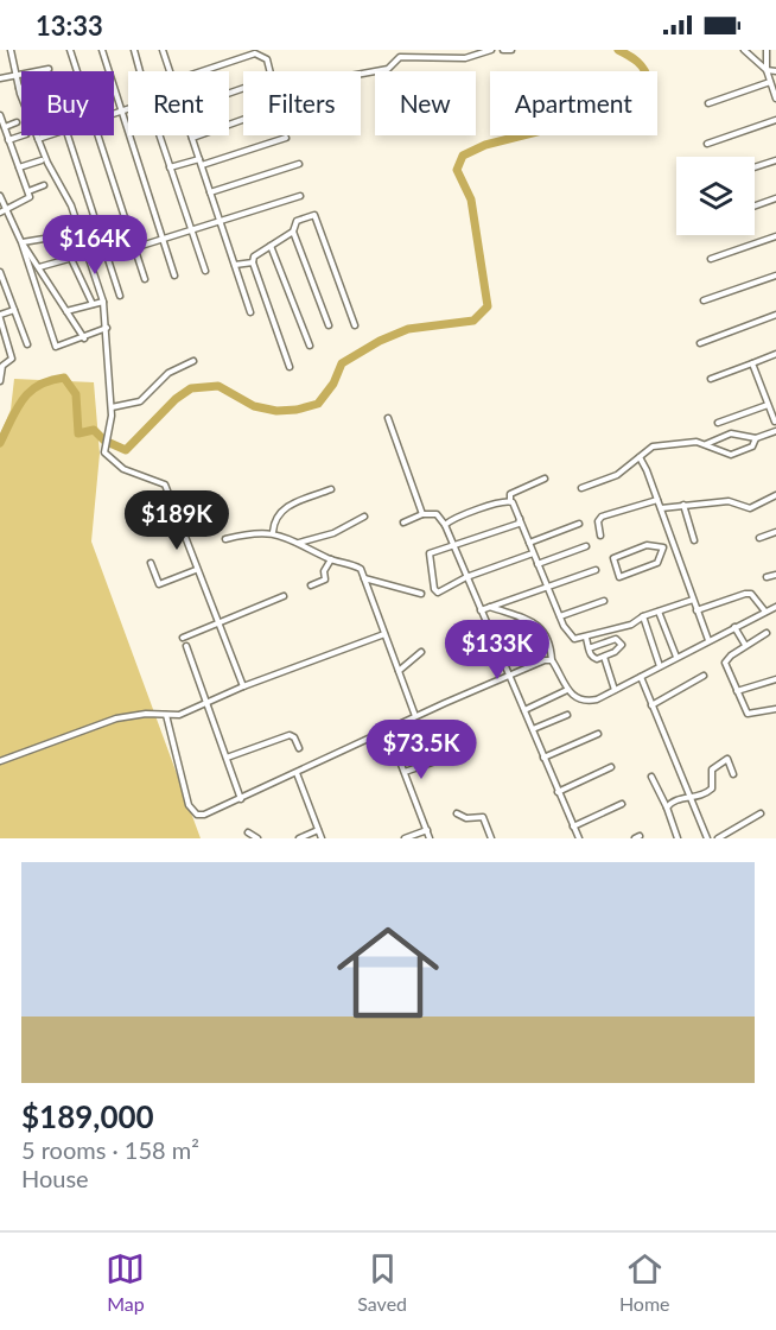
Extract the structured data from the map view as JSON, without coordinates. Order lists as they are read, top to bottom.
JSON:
{
  "page": {
    "status": "13:33",
    "chip": [
      "Buy",
      "Rent",
      "Filters",
      "New",
      "Apartment"
    ],
    "price": [
      "$164K",
      "$189K",
      "$133K",
      "$73.5K"
    ],
    "list": [
      {
        "name": "$189,000",
        "note": "5 rooms · 158 m² · House"
      }
    ],
    "tabs": ["Map", "Saved", "Home"]
  }
}
